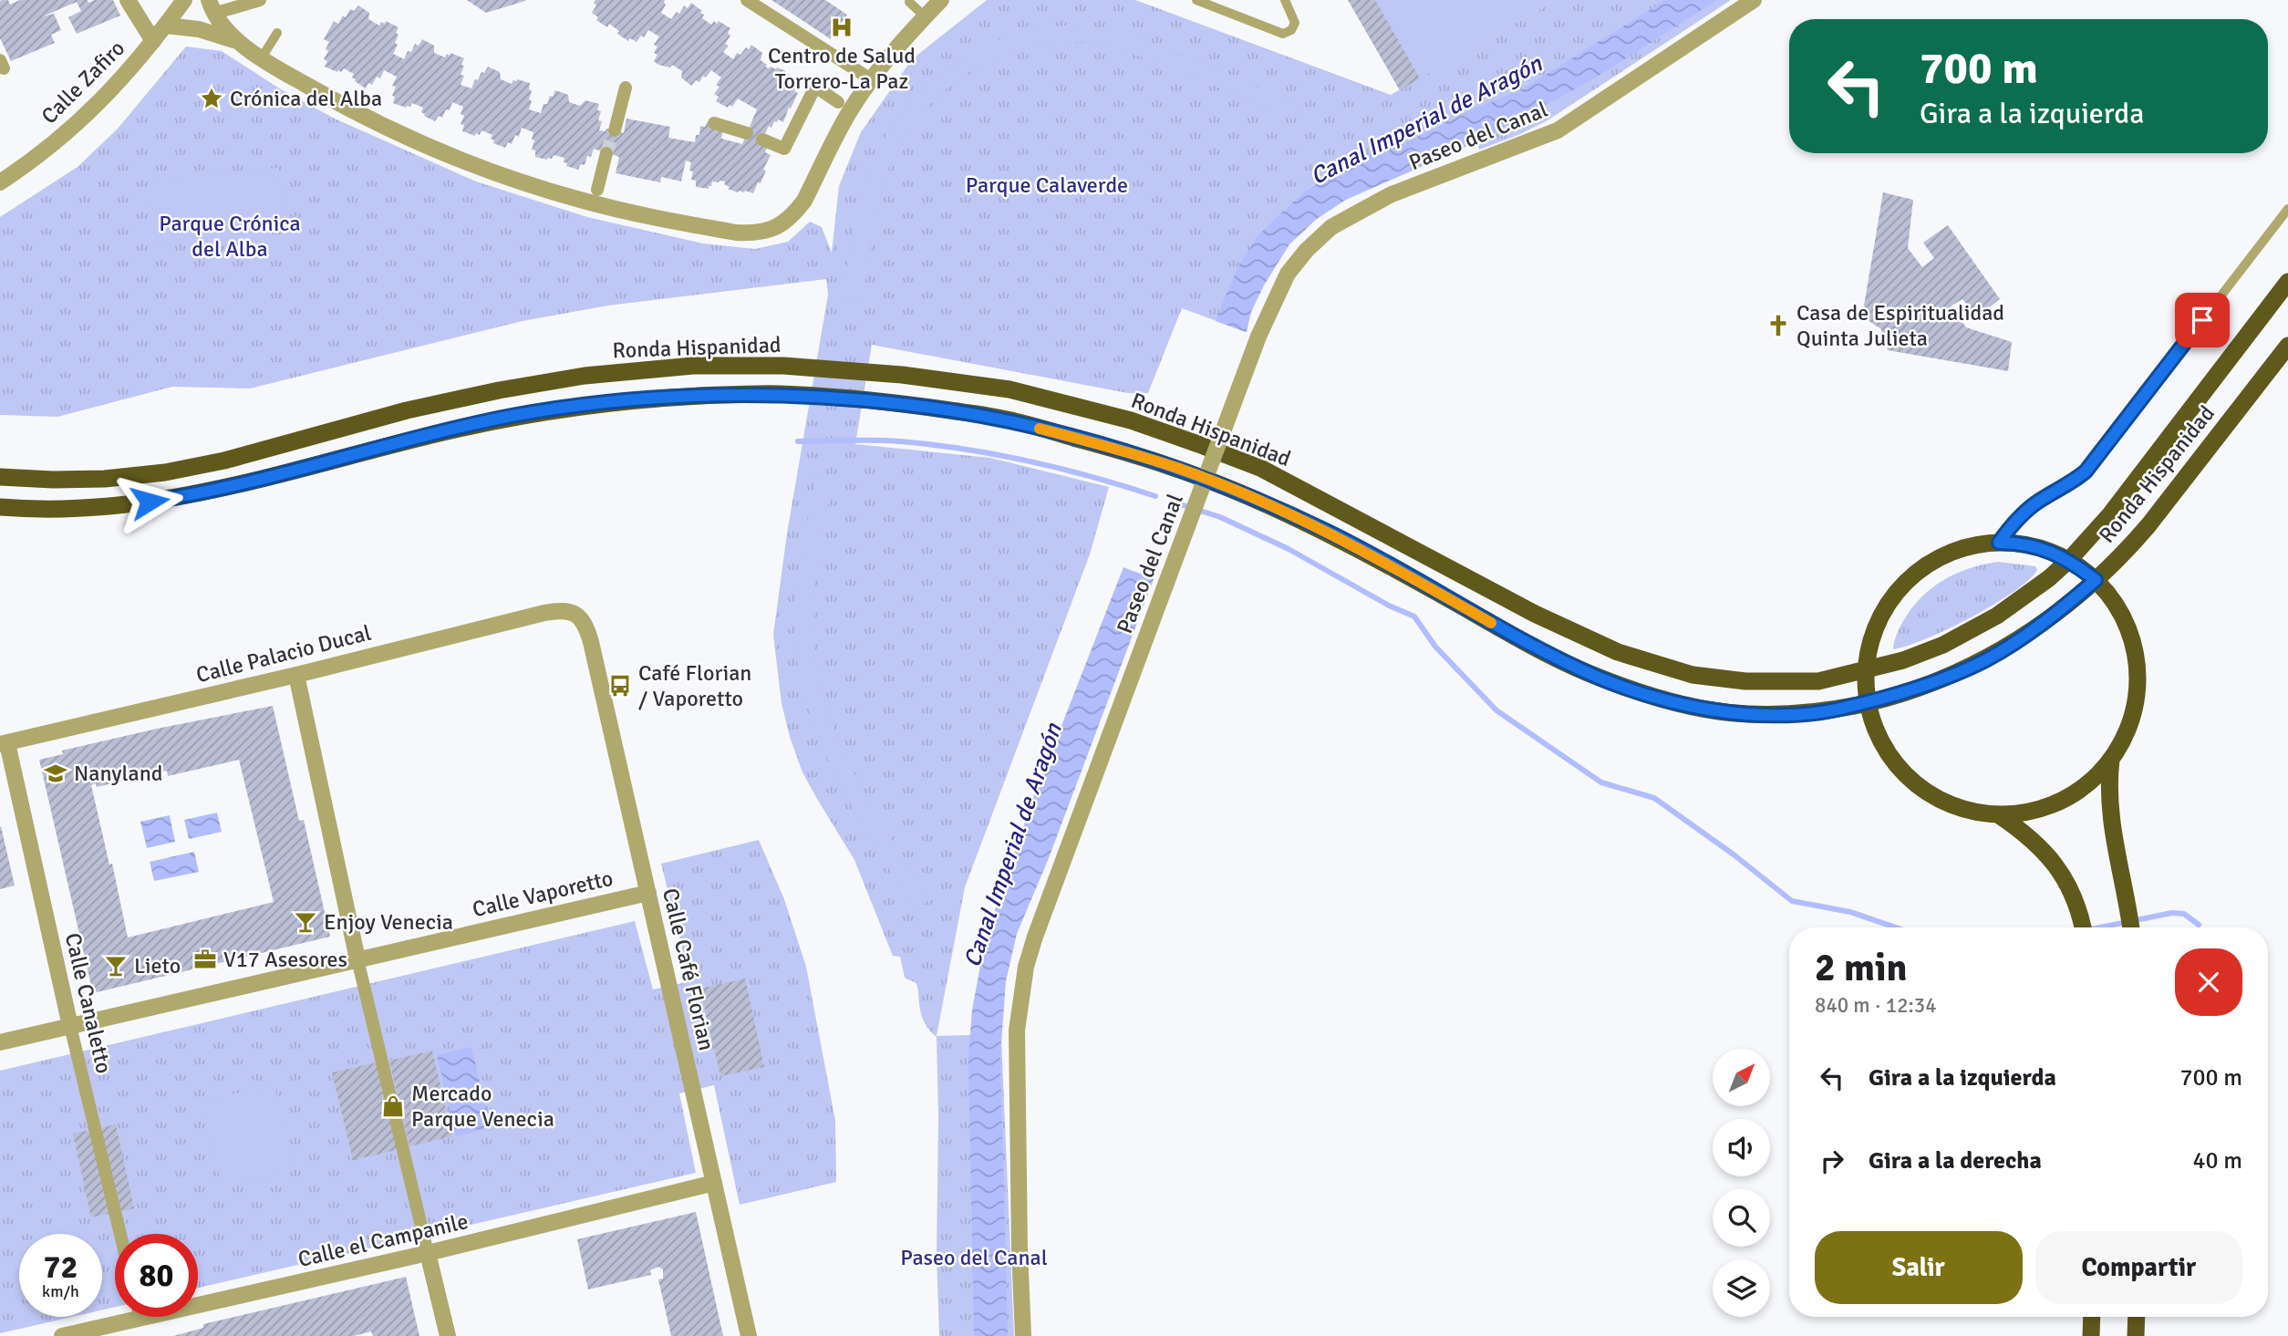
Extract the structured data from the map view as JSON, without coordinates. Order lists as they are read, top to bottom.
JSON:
{
  "streets": {
    "highway": ["Ronda Hispanidad"],
    "street": [
      "Calle Zafiro",
      "Paseo del Canal",
      "Calle Palacio Ducal",
      "Calle Vaporetto",
      "Calle Café Florian",
      "Calle Canaletto",
      "Calle el Campanile"
    ]
  },
  "crossings": [
    ["Calle Palacio Ducal", "Calle Café Florian"],
    ["Calle Palacio Ducal", "Calle Canaletto"],
    ["Calle Vaporetto", "Calle Café Florian"],
    ["Calle Vaporetto", "Calle Canaletto"],
    ["Calle Café Florian", "Calle el Campanile"]
  ],
  "water": ["Canal Imperial de Aragón"],
  "parks": ["Parque Calaverde", "Parque Crónica del Alba", "Paseo del Canal"],
  "places": {
    "hospital": ["Centro de Salud Torrero-La Paz"],
    "place": ["Crónica del Alba"],
    "church": ["Casa de Espiritualidad Quinta Julieta"],
    "bus stop": ["Café Florian / Vaporetto"],
    "school or university": ["Nanyland"],
    "bar": ["Enjoy Venecia", "Lieto"],
    "office": ["V17 Asesores"],
    "shop": ["Mercado Parque Venecia"]
  },
  "north": "top right",
  "page": {
    "turn": ["700 m", "Gira a la izquierda"],
    "heading": ["2 min", "840 m · 12:34"],
    "list": [
      {
        "name": "Gira a la izquierda",
        "value": "700 m"
      },
      {
        "name": "Gira a la derecha",
        "value": "40 m"
      }
    ],
    "buttons": ["Salir", "Compartir"],
    "speed": "72 km/h",
    "limit": "80"
  }
}
